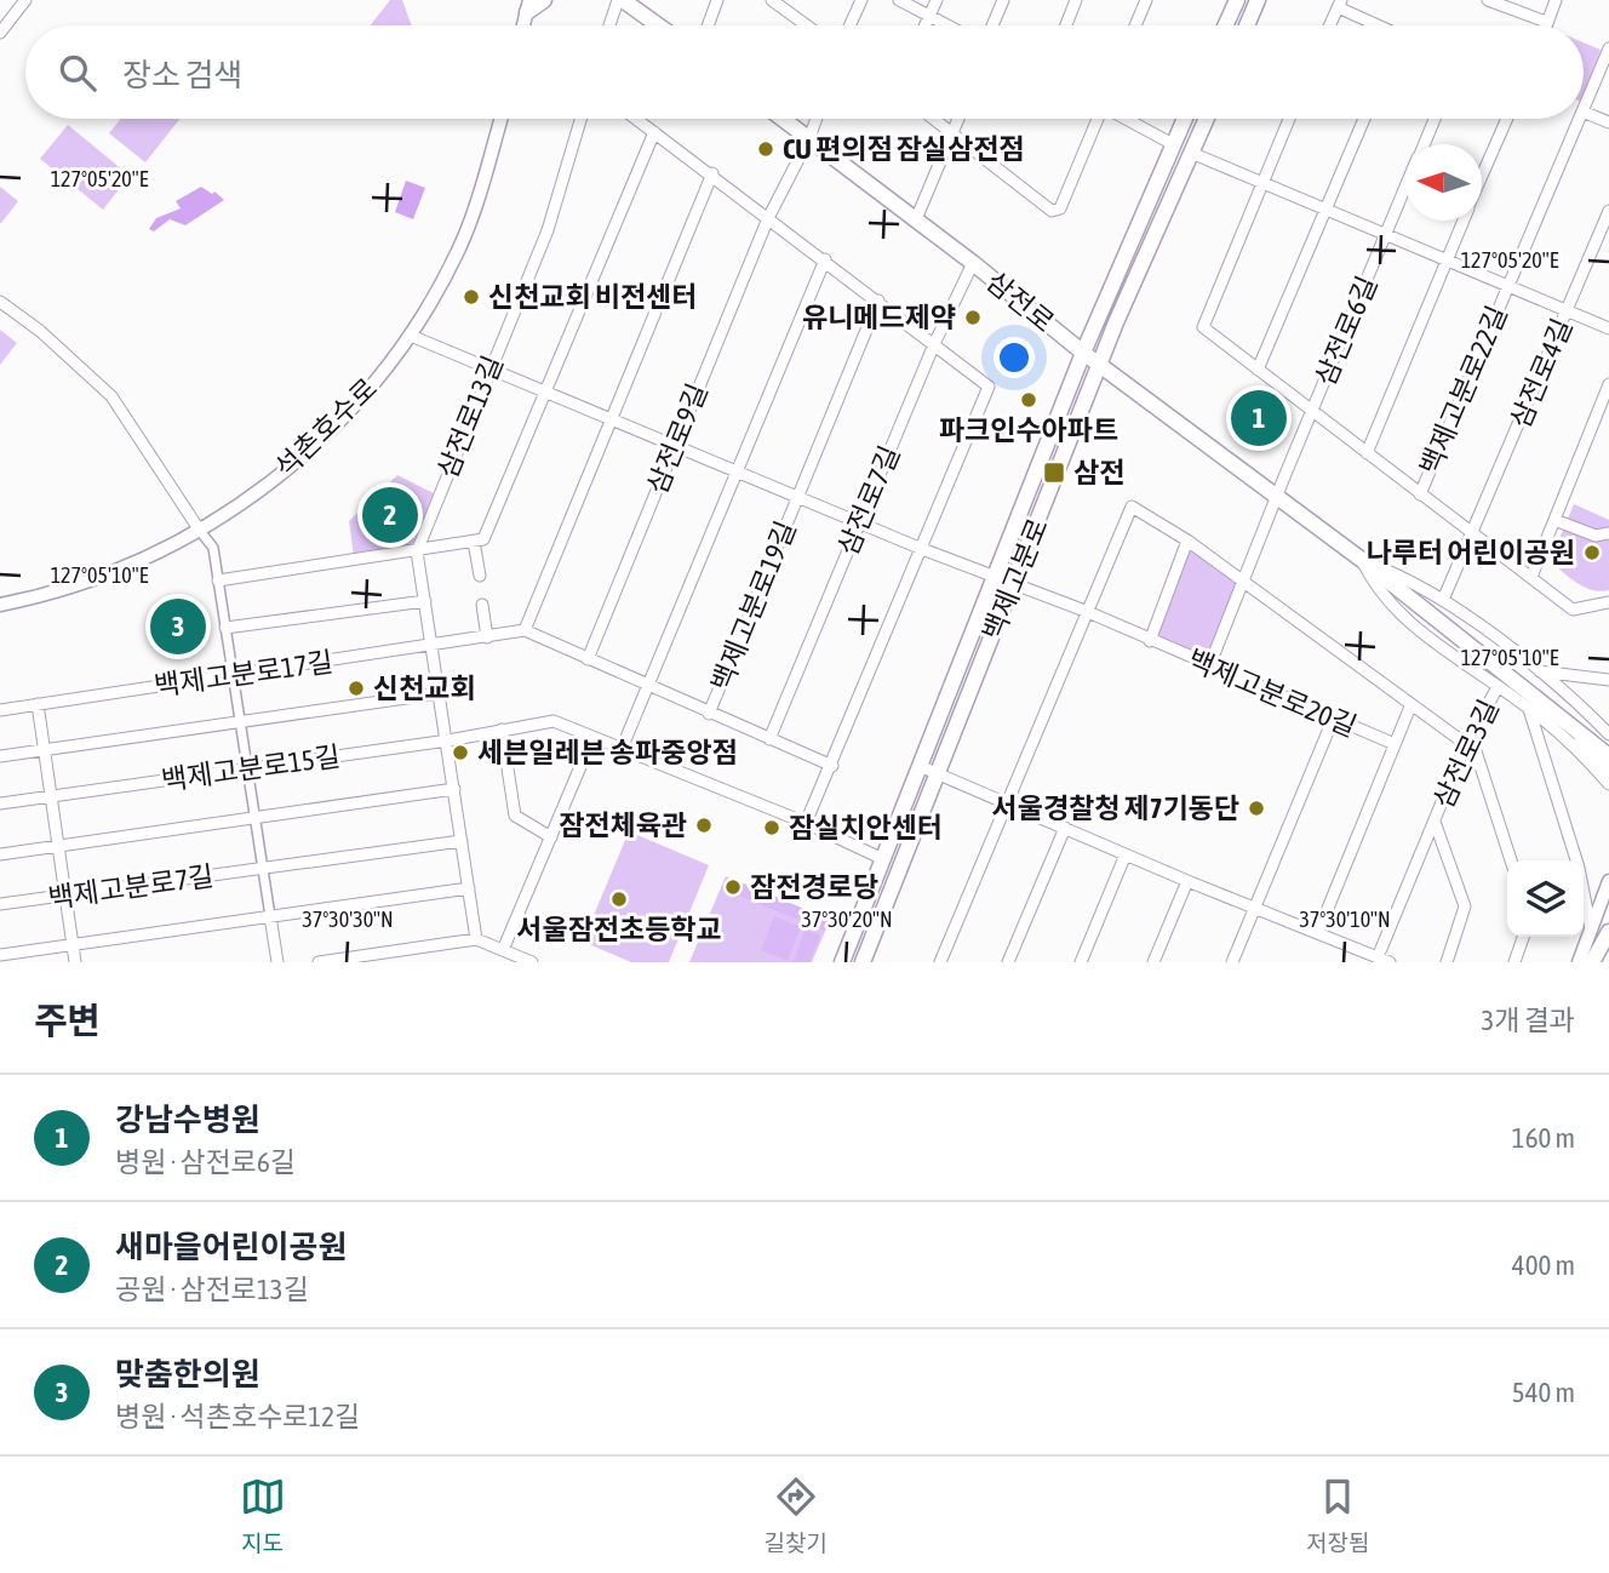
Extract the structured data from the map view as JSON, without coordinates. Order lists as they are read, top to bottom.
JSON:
{
  "streets": {
    "main road": ["삼전로", "백제고분로"],
    "street": [
      "삼전로6길",
      "삼전로4길",
      "백제고분로22길",
      "삼전로13길",
      "석촌호수로",
      "삼전로9길",
      "삼전로7길",
      "백제고분로19길",
      "백제고분로17길",
      "백제고분로20길",
      "삼전로3길",
      "백제고분로15길",
      "백제고분로7길"
    ]
  },
  "crossings": [
    ["삼전로", "삼전로6길"],
    ["삼전로", "삼전로9길"],
    ["삼전로", "삼전로7길"],
    ["삼전로", "백제고분로"],
    ["삼전로6길", "백제고분로22길"],
    ["삼전로4길", "백제고분로22길"],
    ["백제고분로22길", "백제고분로"],
    ["삼전로13길", "백제고분로19길"],
    ["석촌호수로", "백제고분로19길"],
    ["삼전로9길", "백제고분로19길"],
    ["삼전로7길", "백제고분로19길"],
    ["백제고분로", "백제고분로19길"],
    ["백제고분로", "백제고분로20길"],
    ["백제고분로", "백제고분로15길"],
    ["백제고분로19길", "백제고분로20길"],
    ["백제고분로20길", "삼전로3길"]
  ],
  "places": {
    "other": [
      "CU 편의점 잠실삼전점",
      "신천교회 비전센터",
      "유니메드제약",
      "파크인수아파트",
      "나루터 어린이공원",
      "신천교회",
      "세븐일레븐 송파중앙점",
      "서울경찰청 제7기동단",
      "잠전체육관",
      "잠실치안센터",
      "잠전경로당",
      "서울잠전초등학교"
    ],
    "transit": ["삼전"]
  },
  "north": "left",
  "page": {
    "search": "장소 검색",
    "pins": ["1", "2", "3"],
    "heading": ["주변", "3개 결과"],
    "list": [
      {
        "mark": "1",
        "name": "강남수병원",
        "note": "병원 · 삼전로6길",
        "value": "160 m"
      },
      {
        "mark": "2",
        "name": "새마을어린이공원",
        "note": "공원 · 삼전로13길",
        "value": "400 m"
      },
      {
        "mark": "3",
        "name": "맞춤한의원",
        "note": "병원 · 석촌호수로12길",
        "value": "540 m"
      }
    ],
    "nav": ["지도", "길찾기", "저장됨"]
  },
  "coordinates": [
    "127°05'20\"E",
    "127°05'10\"E",
    "37°30'30\"N",
    "37°30'20\"N",
    "37°30'10\"N"
  ]
}
